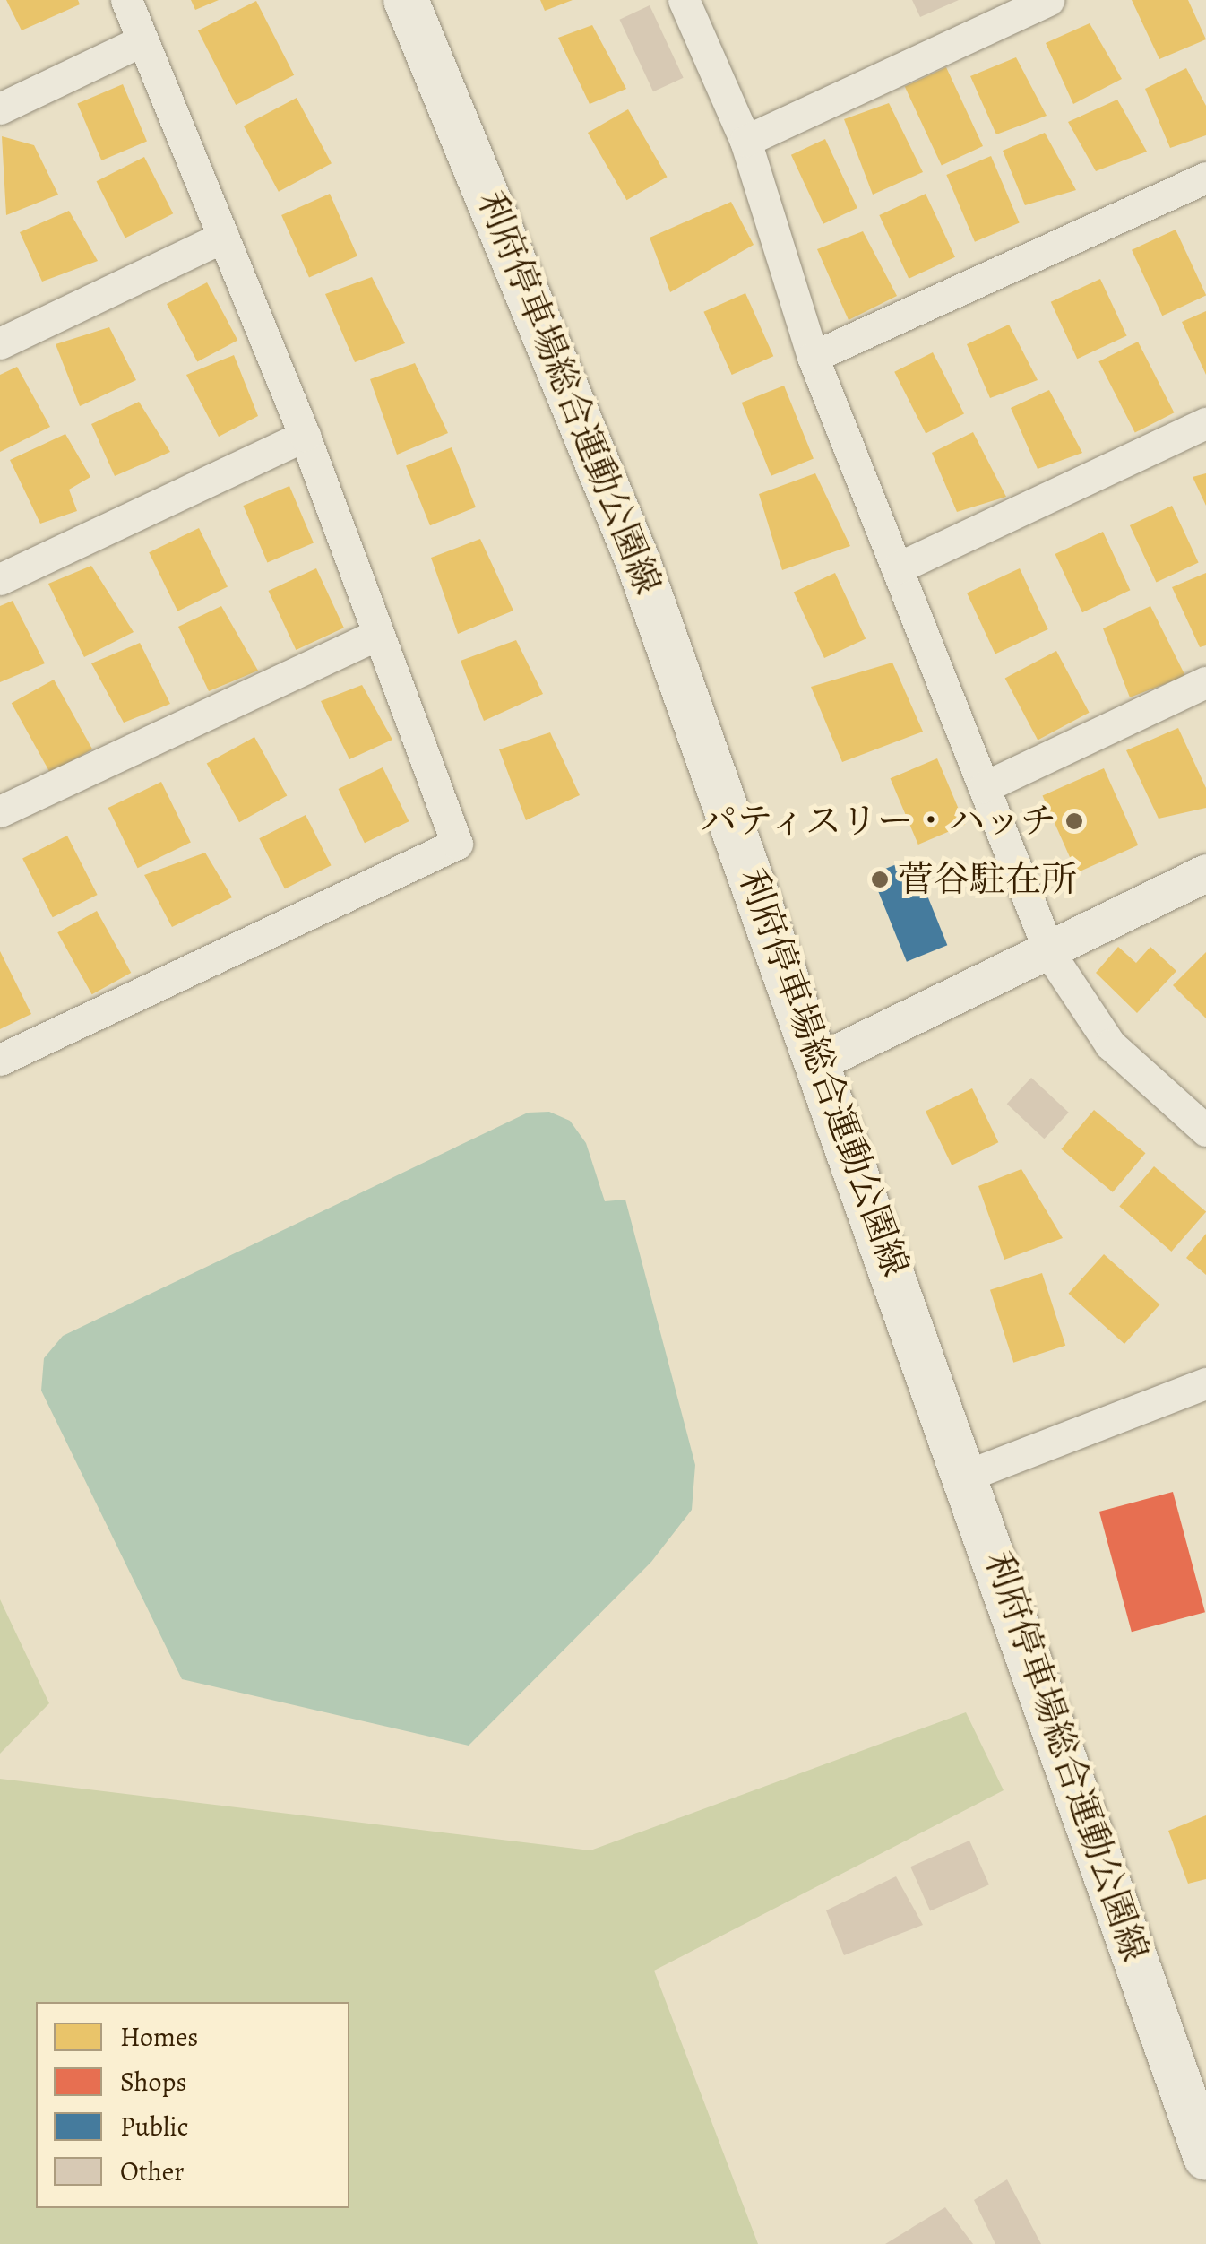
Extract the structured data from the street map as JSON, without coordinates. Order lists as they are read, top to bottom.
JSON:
{
  "streets": {
    "main road": ["利府停車場総合運動公園線"]
  },
  "places": ["パティスリー・ハッチ", "菅谷駐在所"],
  "legend": [
    "Homes",
    "Shops",
    "Public",
    "Other"
  ]
}
